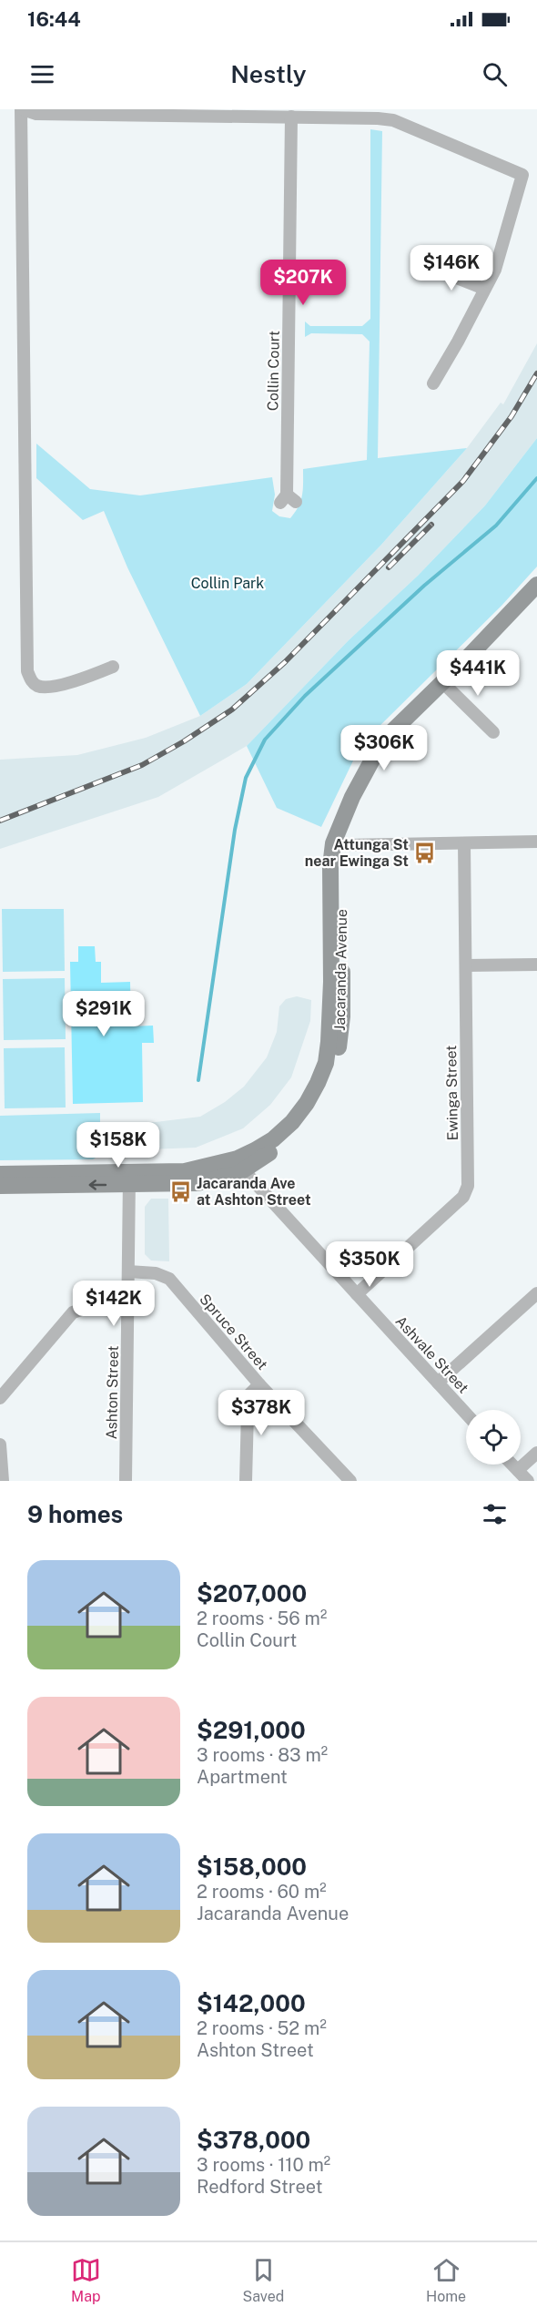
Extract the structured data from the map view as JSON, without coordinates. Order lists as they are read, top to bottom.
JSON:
{
  "streets": {
    "street": [
      "Collin Court",
      "Jacaranda Avenue",
      "Ewinga Street",
      "Spruce Street",
      "Ashvale Street",
      "Ashton Street"
    ]
  },
  "crossings": [
    ["Jacaranda Avenue", "Ashvale Street"],
    ["Jacaranda Avenue", "Ashton Street"],
    ["Ewinga Street", "Ashvale Street"],
    ["Spruce Street", "Ashton Street"]
  ],
  "parks": ["Collin Park"],
  "places": {
    "bus stop": ["Attunga St near Ewinga St", "Jacaranda Ave at Ashton Street"]
  },
  "page": {
    "status": "16:44",
    "header": "Nestly",
    "price": [
      "$146K",
      "$207K",
      "$441K",
      "$306K",
      "$291K",
      "$158K",
      "$350K",
      "$142K",
      "$378K"
    ],
    "heading": "9 homes",
    "list": [
      {
        "name": "$207,000",
        "note": "2 rooms · 56 m² · Collin Court"
      },
      {
        "name": "$291,000",
        "note": "3 rooms · 83 m² · Apartment"
      },
      {
        "name": "$158,000",
        "note": "2 rooms · 60 m² · Jacaranda Avenue"
      },
      {
        "name": "$142,000",
        "note": "2 rooms · 52 m² · Ashton Street"
      },
      {
        "name": "$378,000",
        "note": "3 rooms · 110 m² · Redford Street"
      }
    ],
    "tabs": ["Map", "Saved", "Home"]
  }
}
